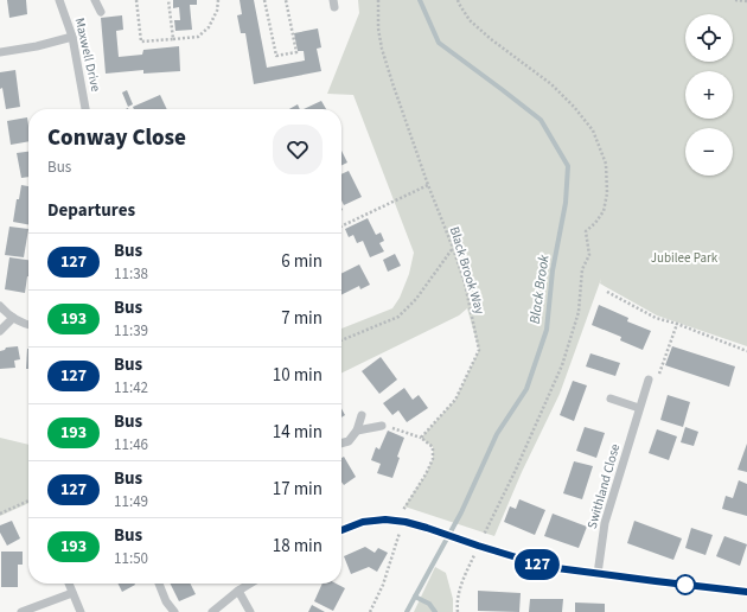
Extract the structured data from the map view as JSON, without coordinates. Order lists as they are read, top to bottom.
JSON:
{
  "streets": {
    "street": ["Maxwell Drive", "Swithland Close"],
    "path": ["Black Brook Way"]
  },
  "water": ["Black Brook"],
  "parks": ["Jubilee Park"],
  "lines": ["bus line 127"],
  "page": {
    "on_map": "127",
    "map_buttons": ["+", "−"],
    "heading": [
      ["Conway Close", "Bus"],
      "Departures"
    ],
    "list": [
      {
        "mark": "127",
        "name": "Bus",
        "note": "11:38",
        "value": "6 min"
      },
      {
        "mark": "193",
        "name": "Bus",
        "note": "11:39",
        "value": "7 min"
      },
      {
        "mark": "127",
        "name": "Bus",
        "note": "11:42",
        "value": "10 min"
      },
      {
        "mark": "193",
        "name": "Bus",
        "note": "11:46",
        "value": "14 min"
      },
      {
        "mark": "127",
        "name": "Bus",
        "note": "11:49",
        "value": "17 min"
      },
      {
        "mark": "193",
        "name": "Bus",
        "note": "11:50",
        "value": "18 min"
      }
    ]
  }
}
